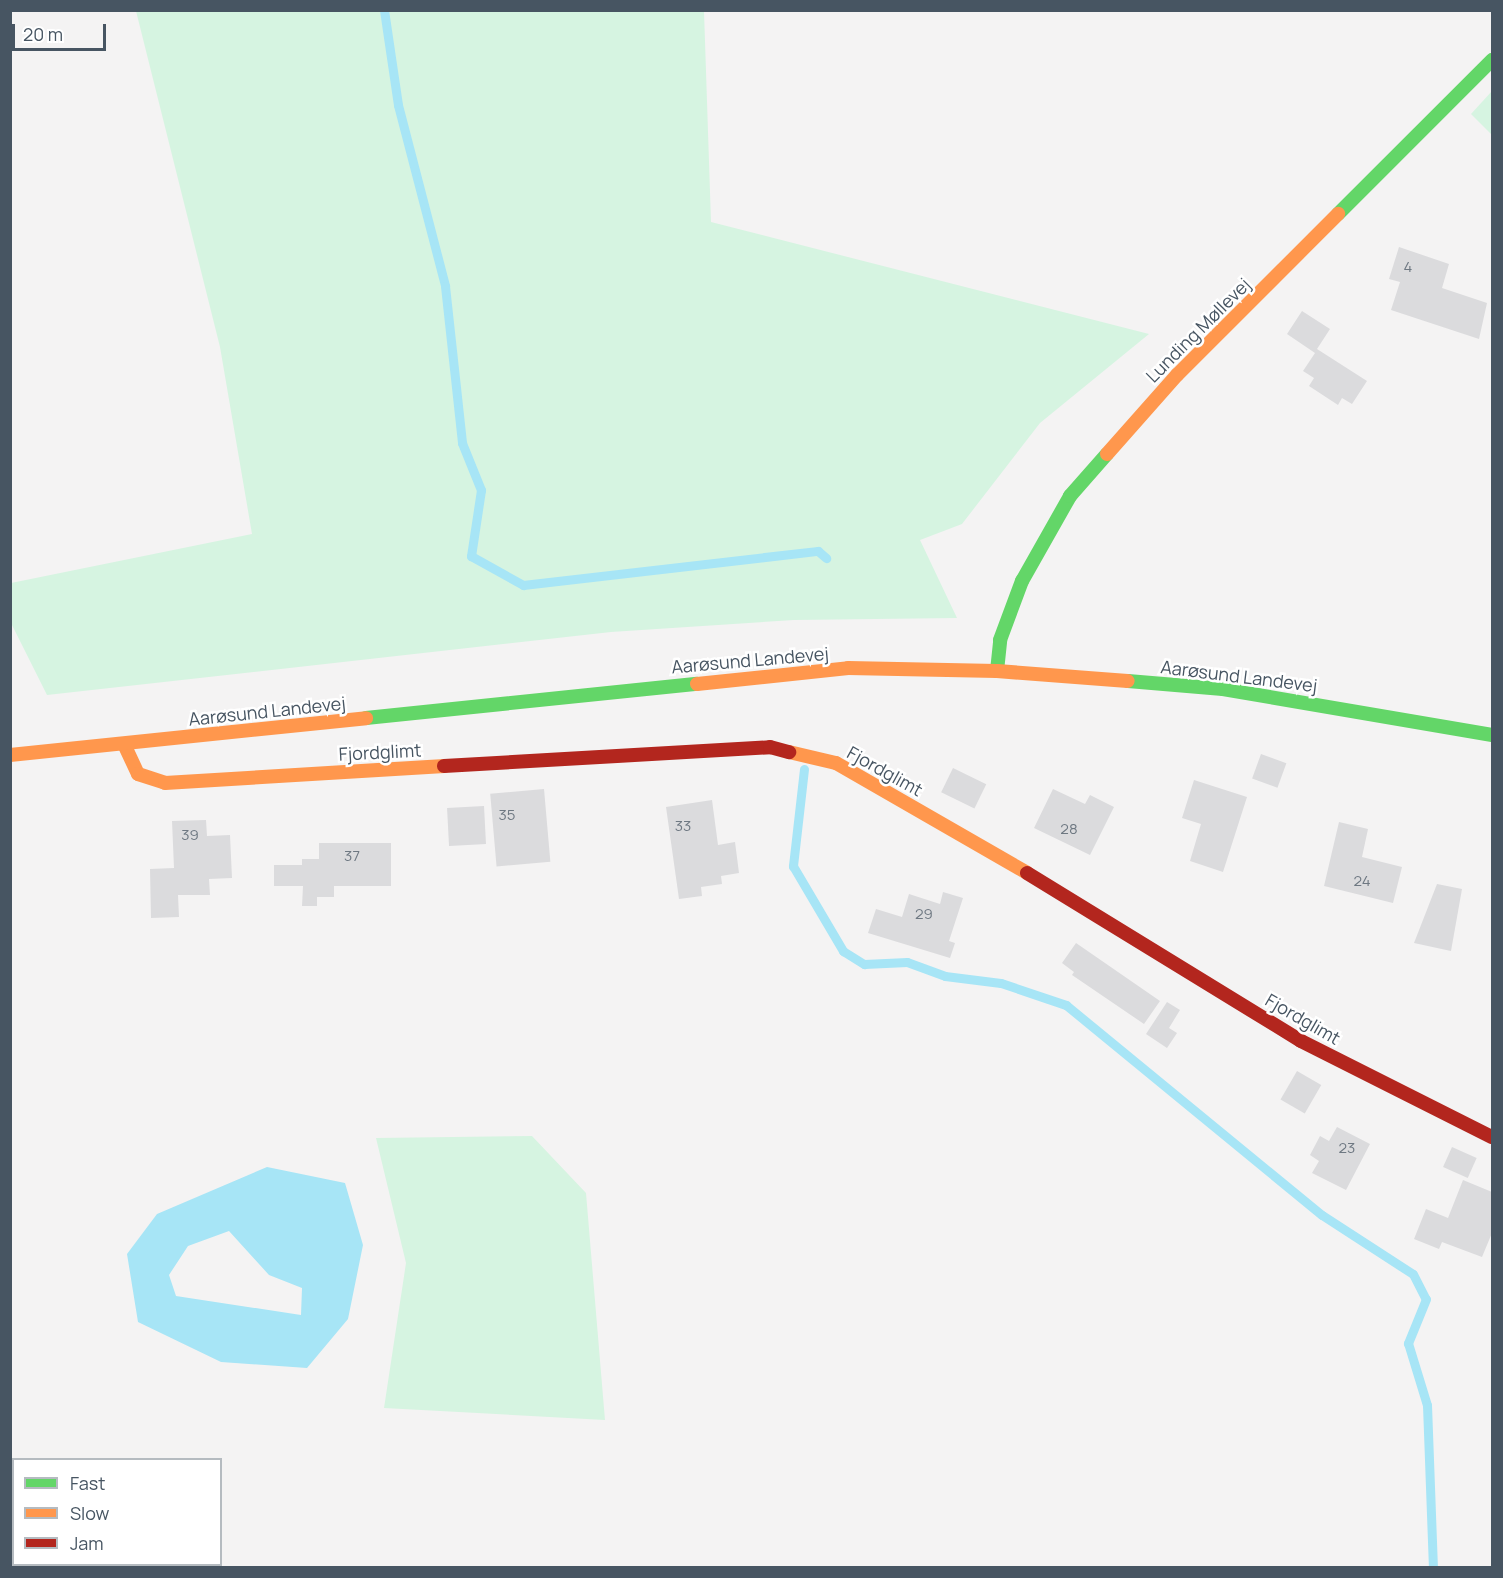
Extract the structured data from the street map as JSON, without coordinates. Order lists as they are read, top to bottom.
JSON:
{
  "streets": {
    "street": ["Lunding Møllevej", "Aarøsund Landevej", "Fjordglimt"]
  },
  "crossings": [
    ["Lunding Møllevej", "Aarøsund Landevej"],
    ["Aarøsund Landevej", "Fjordglimt"]
  ],
  "house_numbers": [
    "4",
    "35",
    "33",
    "28",
    "39",
    "37",
    "24",
    "29",
    "23"
  ],
  "legend": ["Fast", "Slow", "Jam"],
  "scale_bar": "20 m"
}
